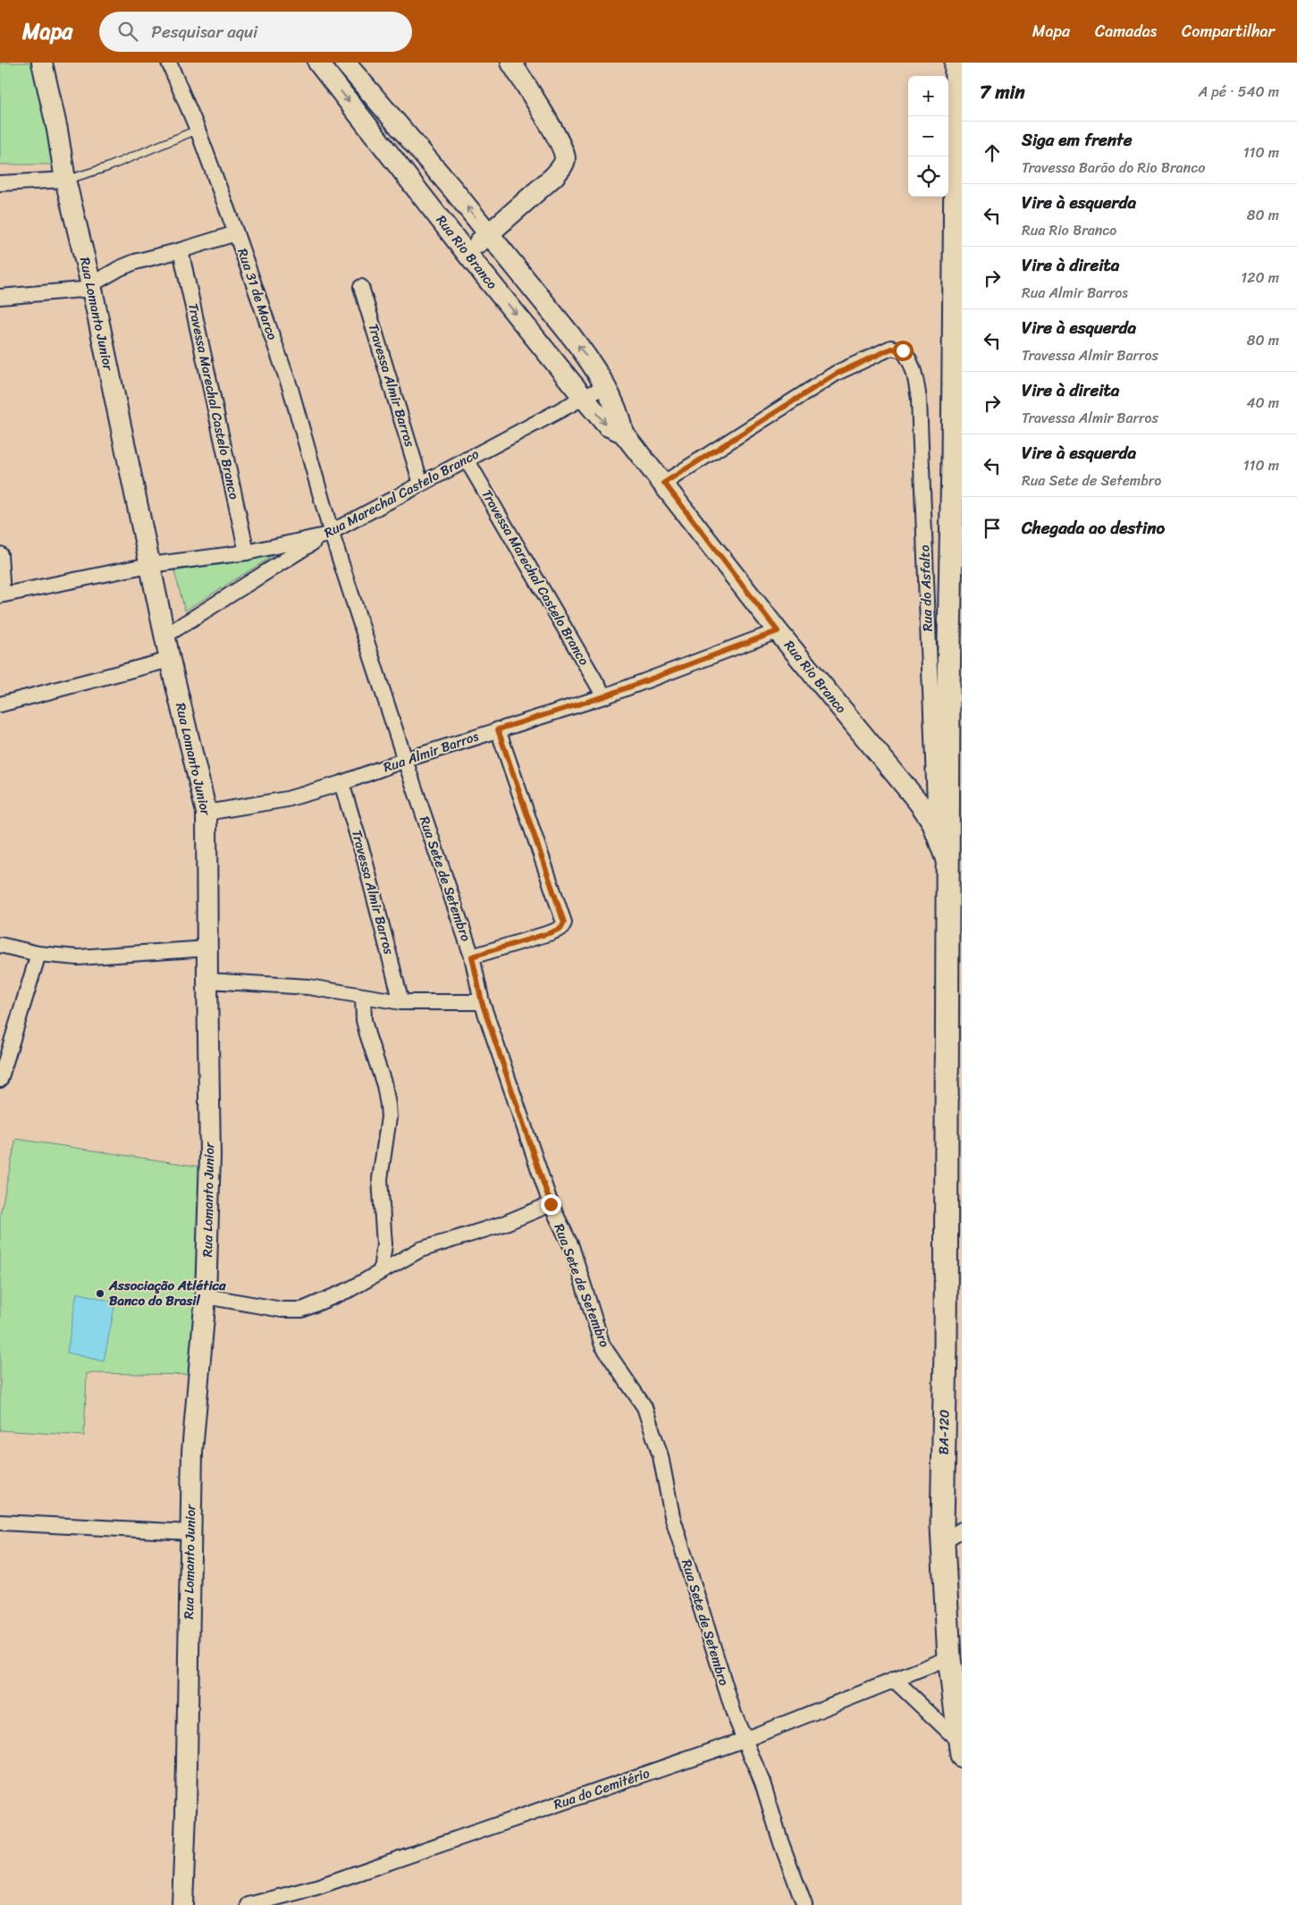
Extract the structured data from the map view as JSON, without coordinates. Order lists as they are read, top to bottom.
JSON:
{
  "streets": {
    "main road": ["BA-120"],
    "street": [
      "Rua Rio Branco",
      "Rua 31 de Marco",
      "Rua Lomanto Junior",
      "Travessa Almir Barros",
      "Travessa Marechal Castelo Branco",
      "Rua Marechal Castelo Branco",
      "Rua do Asfalto",
      "Rua Almir Barros",
      "Rua Sete de Setembro",
      "Rua do Cemitério"
    ]
  },
  "crossings": [
    ["Rua Rio Branco", "Rua Marechal Castelo Branco"],
    ["Rua Rio Branco", "Rua do Asfalto"],
    ["Rua Rio Branco", "Rua Almir Barros"],
    ["Rua Rio Branco", "BA-120"],
    ["Rua 31 de Marco", "Rua Marechal Castelo Branco"],
    ["Rua 31 de Marco", "Rua Sete de Setembro"],
    ["Rua Lomanto Junior", "Rua Marechal Castelo Branco"],
    ["Rua Lomanto Junior", "Rua Almir Barros"],
    ["Travessa Almir Barros", "Rua Marechal Castelo Branco"],
    ["Travessa Almir Barros", "Rua Almir Barros"],
    ["Travessa Marechal Castelo Branco", "Rua Marechal Castelo Branco"],
    ["Travessa Marechal Castelo Branco", "Rua Almir Barros"],
    ["Rua Marechal Castelo Branco", "Rua Sete de Setembro"],
    ["Rua Almir Barros", "Rua Sete de Setembro"],
    ["Rua Sete de Setembro", "Rua do Cemitério"],
    ["BA-120", "Rua do Cemitério"]
  ],
  "places": ["Associação Atlética Banco do Brasil"],
  "page": {
    "header": "Mapa",
    "search": "Pesquisar aqui",
    "nav": ["Mapa", "Camadas", "Compartilhar"],
    "heading": ["7 min", "A pé · 540 m"],
    "map_buttons": ["+", "−"],
    "list": [
      ["Siga em frente", "Travessa Barão do Rio Branco", "110 m"],
      ["Vire à esquerda", "Rua Rio Branco", "80 m"],
      ["Vire à direita", "Rua Almir Barros", "120 m"],
      ["Vire à esquerda", "Travessa Almir Barros", "80 m"],
      ["Vire à direita", "Travessa Almir Barros", "40 m"],
      ["Vire à esquerda", "Rua Sete de Setembro", "110 m"],
      "Chegada ao destino"
    ]
  }
}
